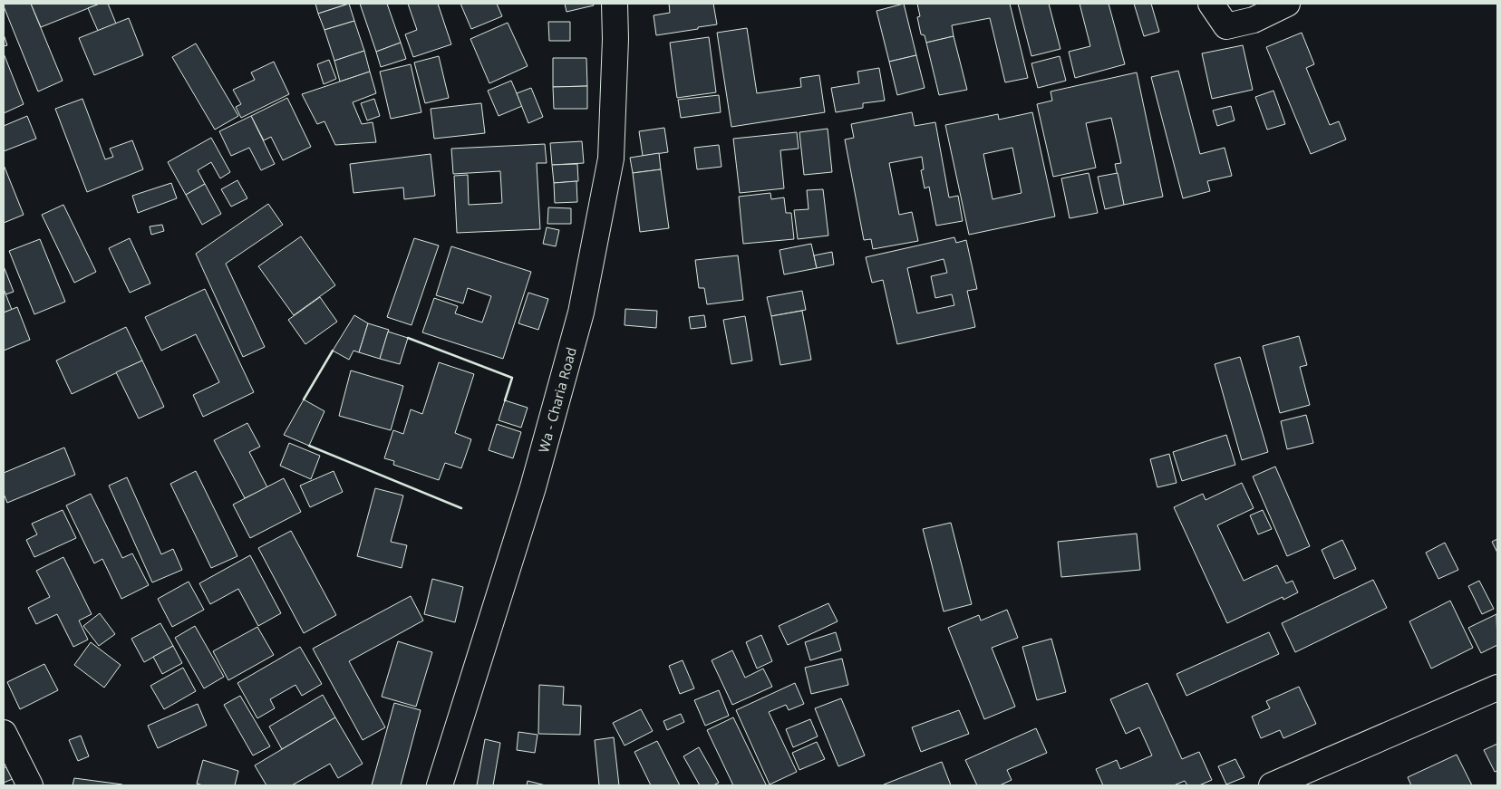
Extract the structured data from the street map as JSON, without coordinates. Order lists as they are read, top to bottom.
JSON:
{
  "streets": {
    "street": ["Wa - Charia Road"]
  }
}
